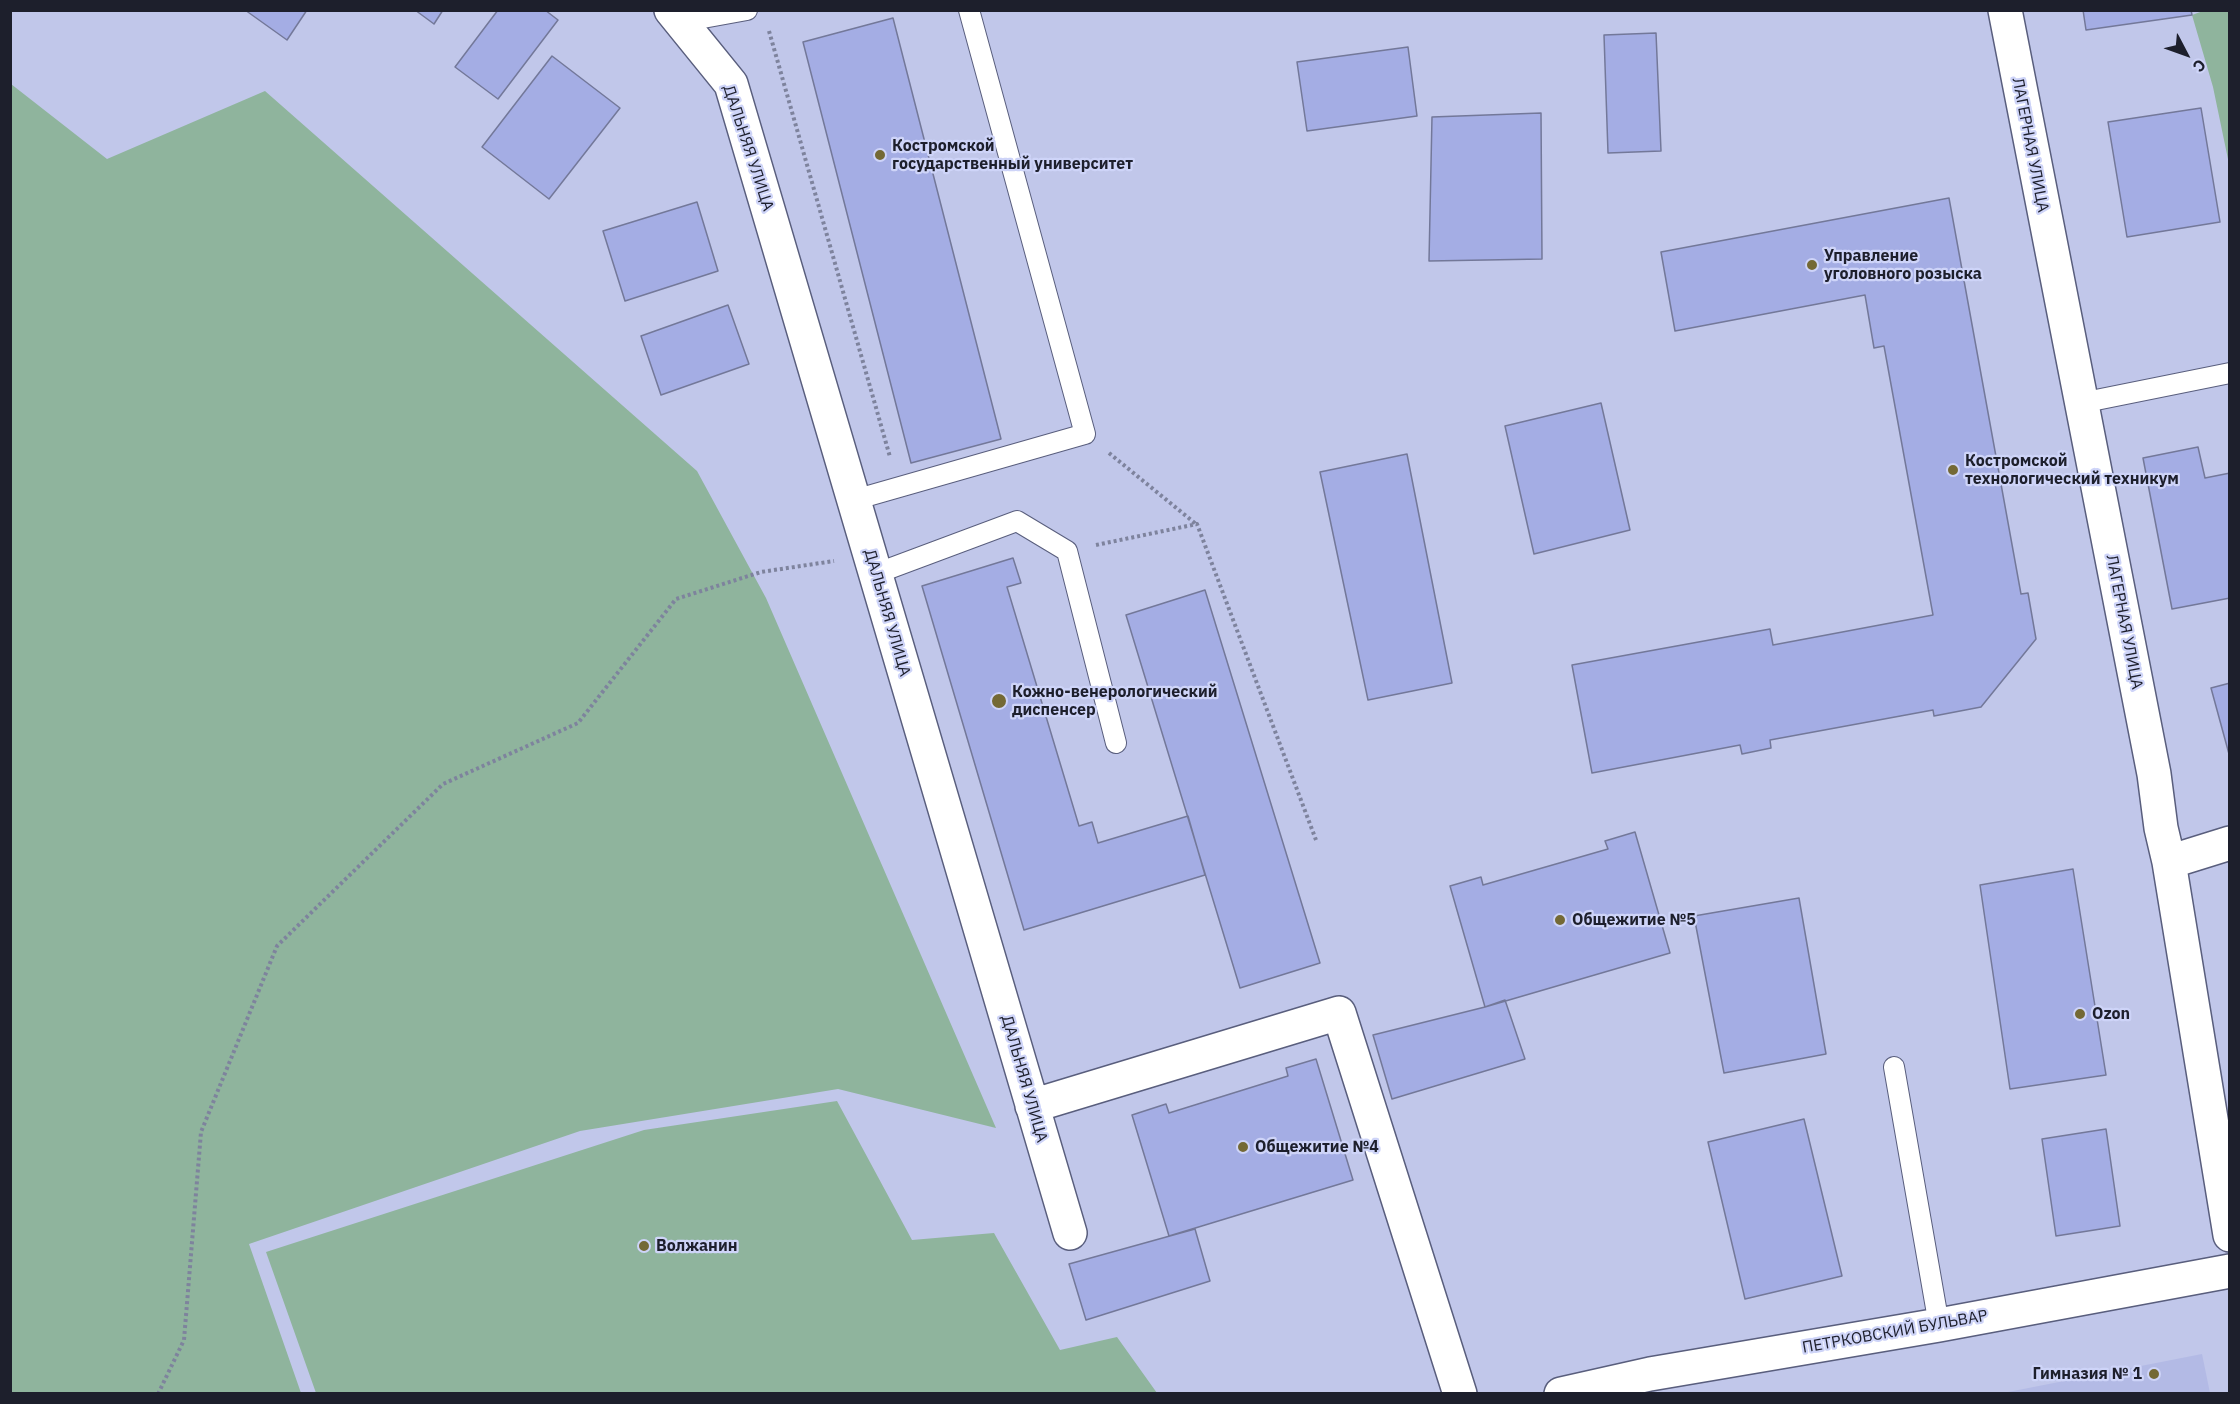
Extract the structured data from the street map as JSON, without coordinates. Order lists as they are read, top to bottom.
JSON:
{
  "streets": {
    "street": ["ЛАГЕРНАЯ УЛИЦА", "ДАЛЬНЯЯ УЛИЦА", "ПЕТРКОВСКИЙ БУЛЬВАР"]
  },
  "places": [
    "Костромской государственный университет",
    "Управление уголовного розыска",
    "Костромской технологический техникум",
    "Кожно-венерологический диспенсер",
    "Общежитие №5",
    "Ozon",
    "Общежитие №4",
    "Волжанин",
    "Гимназия № 1"
  ],
  "north": "bottom right"
}
